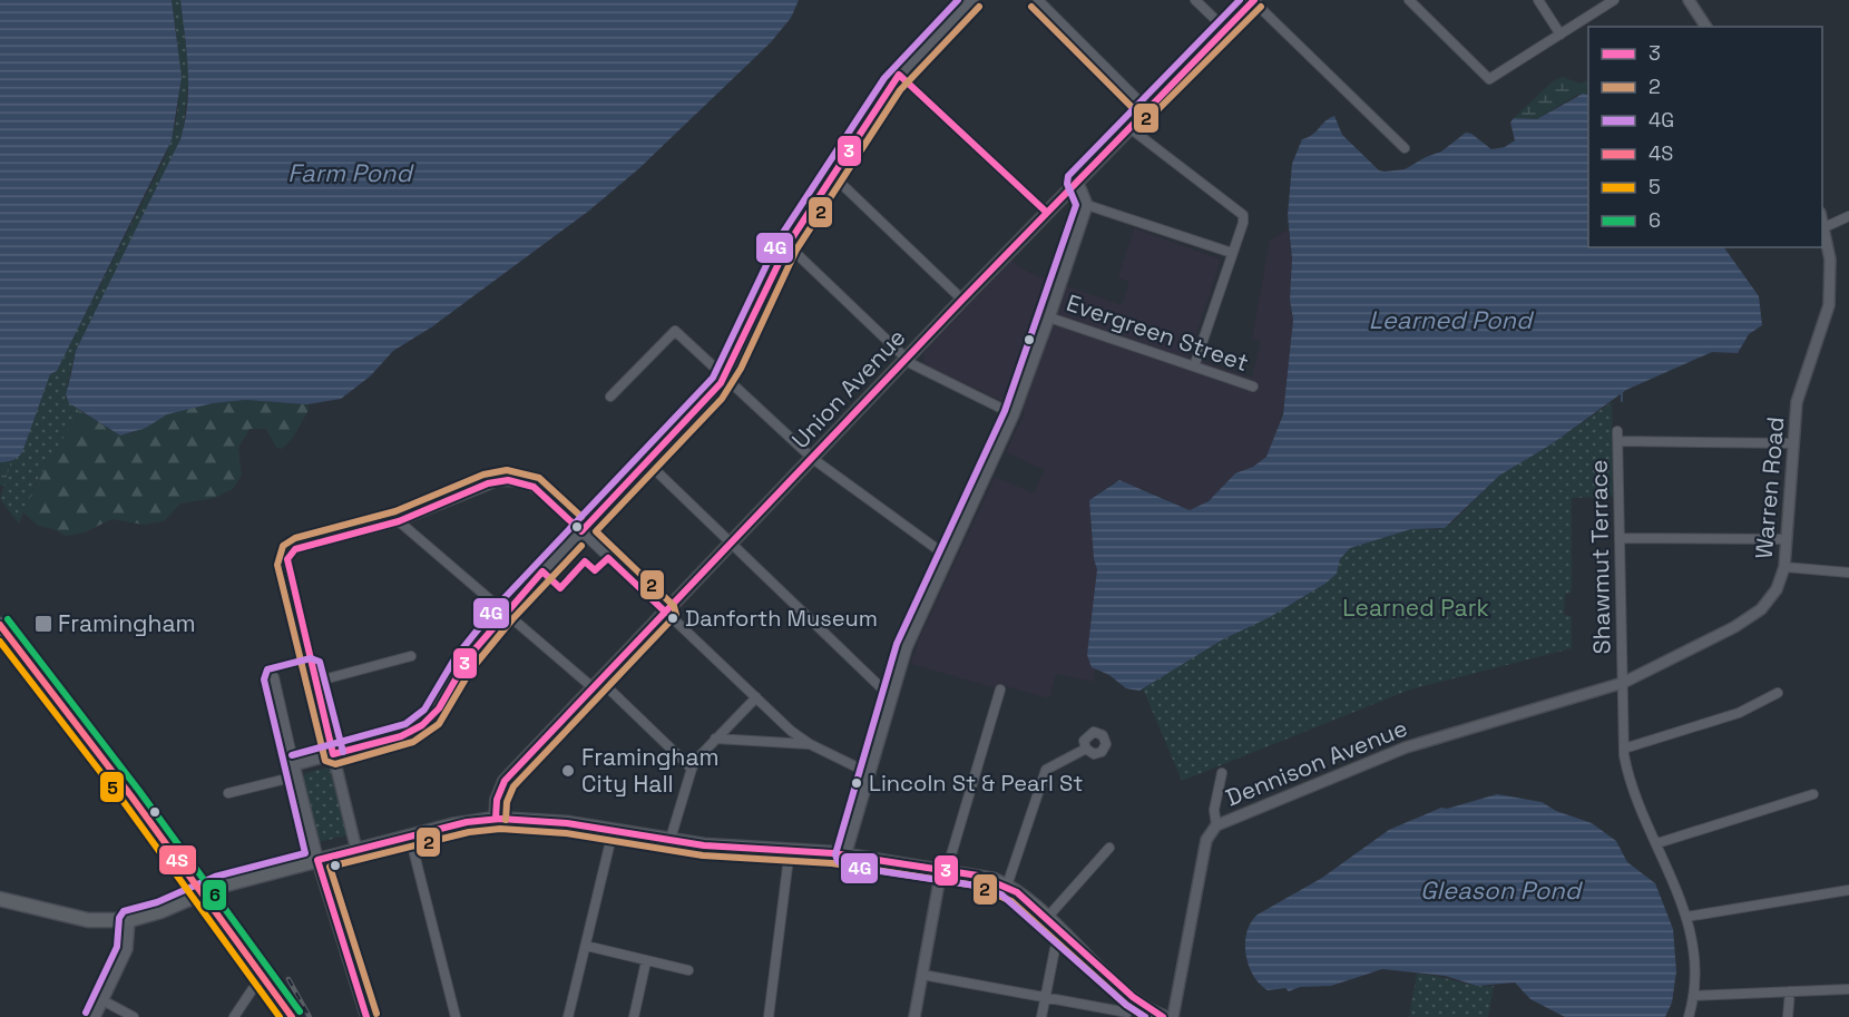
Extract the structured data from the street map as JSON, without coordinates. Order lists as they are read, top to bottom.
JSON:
{
  "streets": {
    "main road": ["Union Avenue"],
    "street": [
      "Evergreen Street",
      "Warren Road",
      "Shawmut Terrace",
      "Dennison Avenue"
    ]
  },
  "crossings": [
    ["Warren Road", "Shawmut Terrace"],
    ["Warren Road", "Dennison Avenue"],
    ["Shawmut Terrace", "Dennison Avenue"]
  ],
  "water": ["Farm Pond", "Learned Pond", "Gleason Pond"],
  "parks": ["Learned Park"],
  "places": {
    "other": ["Danforth Museum", "Framingham City Hall", "Lincoln St & Pearl St"],
    "transit": ["Framingham"]
  },
  "lines": [
    "transit line 3",
    "transit line 4G",
    "transit line 2",
    "transit line 6",
    "transit line 4S",
    "transit line 5"
  ],
  "legend": [
    "3",
    "2",
    "4G",
    "4S",
    "5",
    "6"
  ]
}
